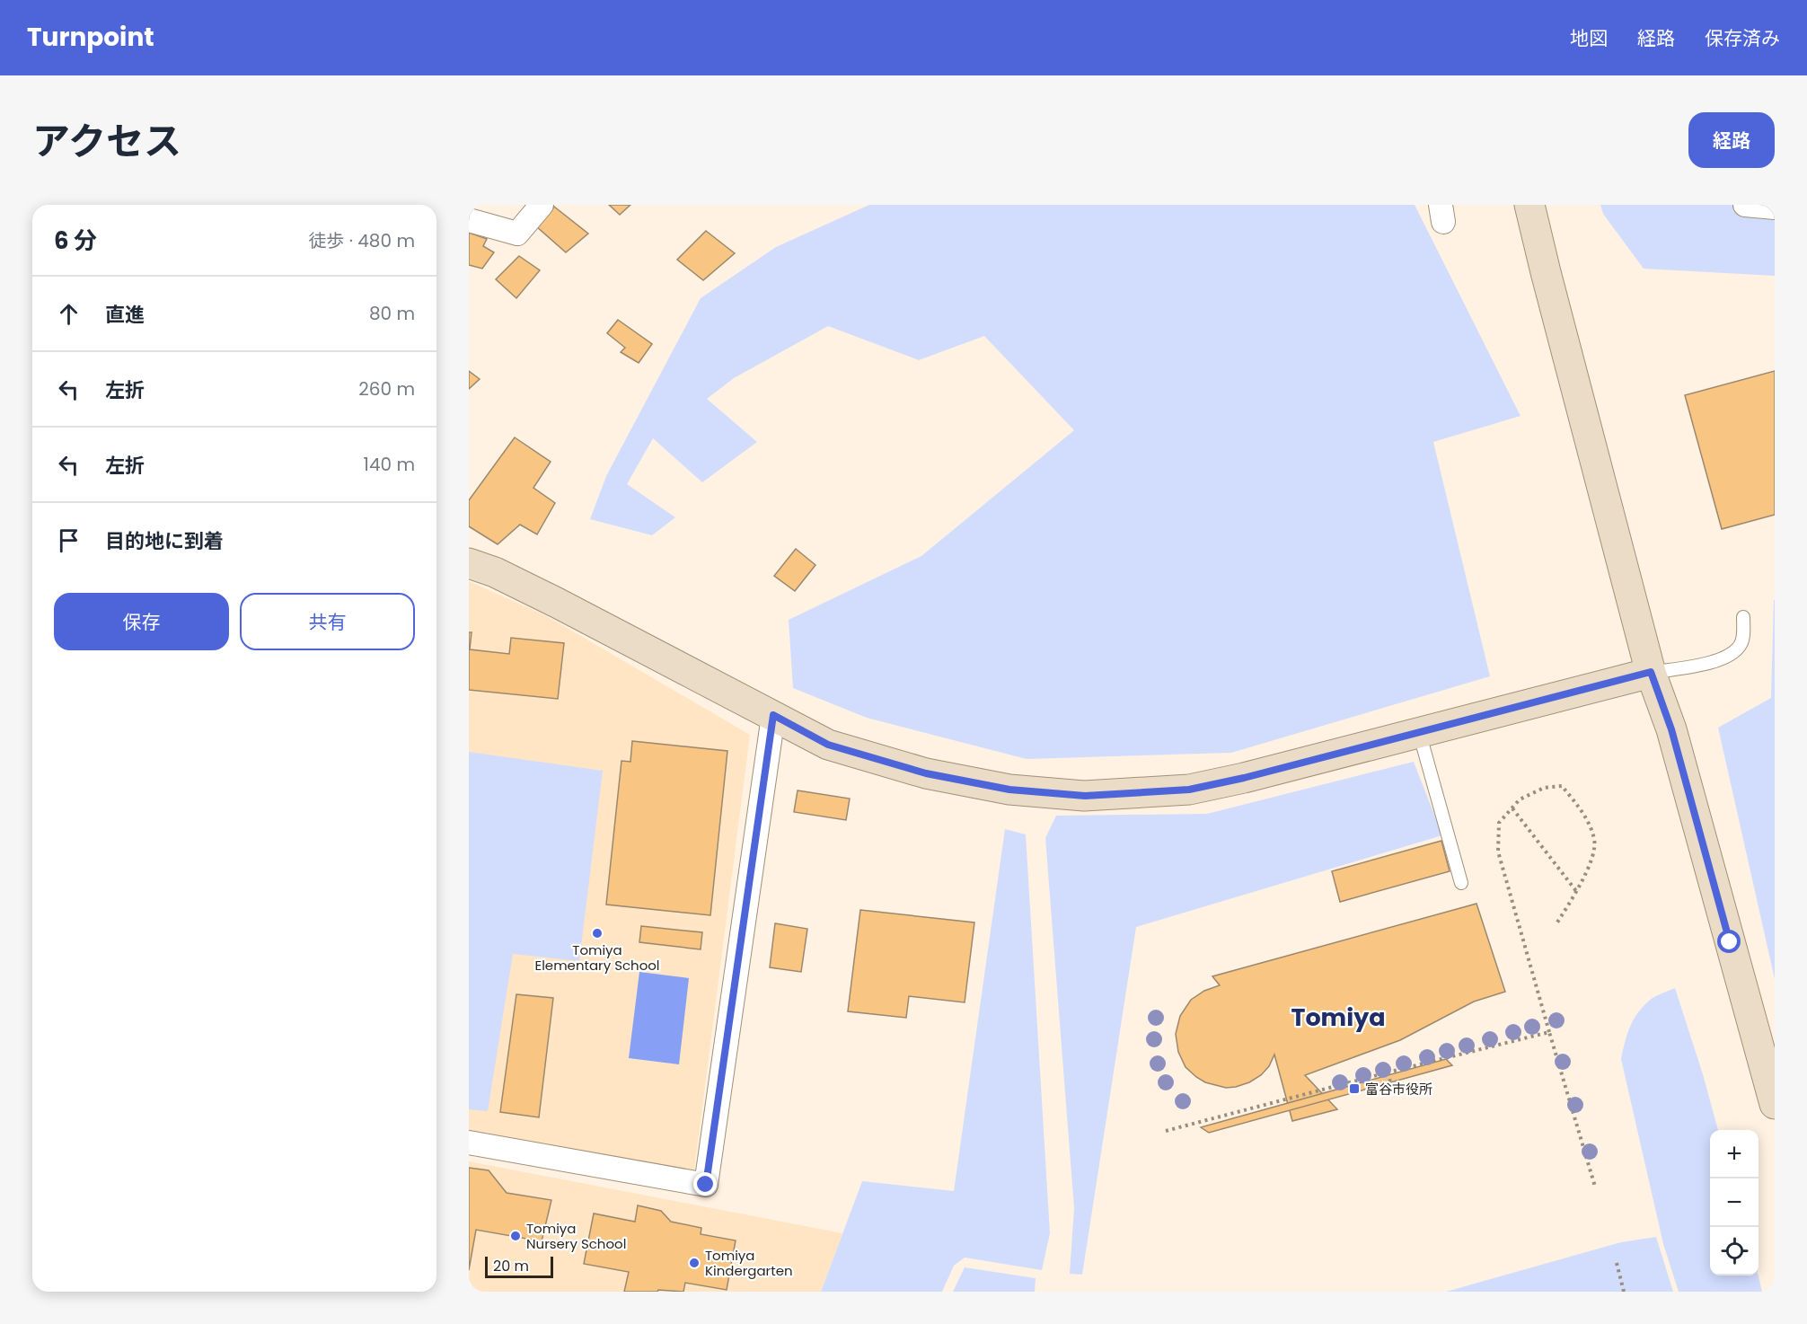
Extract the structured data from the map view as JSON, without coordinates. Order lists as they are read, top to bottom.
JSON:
{
  "districts": ["Tomiya"],
  "places": {
    "other": ["Tomiya Elementary School", "Tomiya Nursery School", "Tomiya Kindergarten"],
    "transit": ["富谷市役所"]
  },
  "scale_bar": "20 m",
  "page": {
    "header": "Turnpoint",
    "nav": ["地図", "経路", "保存済み"],
    "title": "アクセス",
    "buttons": [
      "経路",
      ["保存", "共有"]
    ],
    "heading": ["6 分", "徒歩 · 480 m"],
    "list": [
      ["直進", "80 m"],
      ["左折", "260 m"],
      ["左折", "140 m"],
      "目的地に到着"
    ],
    "map_buttons": ["+", "−"],
    "scale": "20 m"
  }
}
